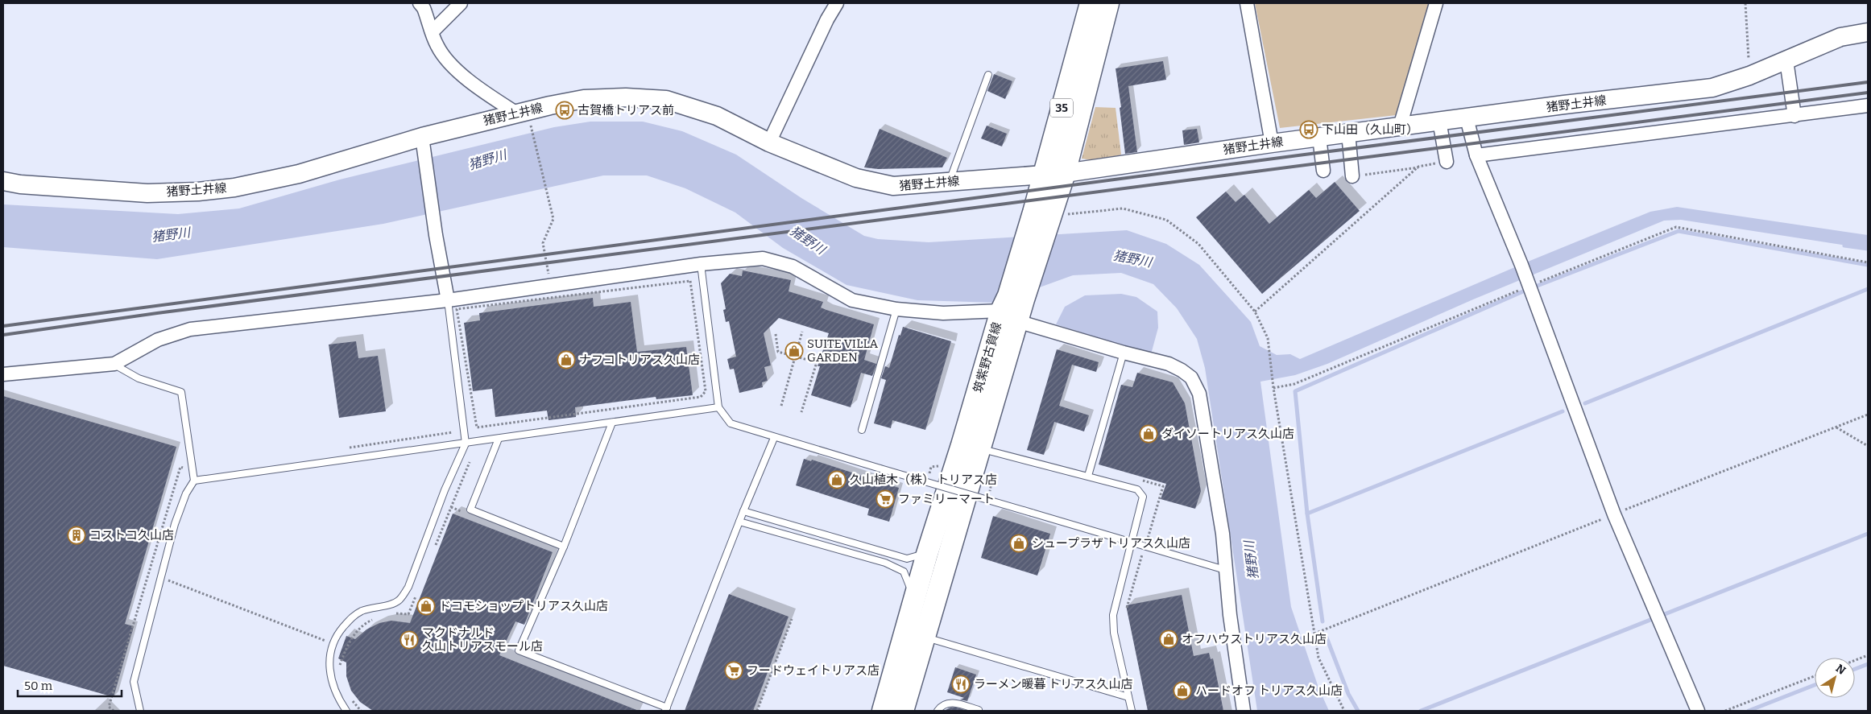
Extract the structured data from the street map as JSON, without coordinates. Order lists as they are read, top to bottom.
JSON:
{
  "streets": {
    "main road": ["猪野土井線", "35", "筑紫野古賀線"]
  },
  "crossings": [
    ["猪野土井線", "筑紫野古賀線"]
  ],
  "water": ["猪野川"],
  "places": {
    "bus stop": ["古賀橋トリアス前", "下山田（久山町）"],
    "shop": [
      "SUITE VILLA GARDEN",
      "ナフコトリアス久山店",
      "ダイソートリアス久山店",
      "久山植木（株） トリアス店",
      "シュープラザ トリアス久山店",
      "ドコモショップトリアス久山店",
      "オフハウストリアス久山店",
      "ハードオフ トリアス久山店"
    ],
    "supermarket": ["ファミリーマート", "フードウェイトリアス店"],
    "building": ["コストコ久山店"],
    "restaurant": ["マクドナルド 久山トリアスモール店", "ラーメン暖暮 トリアス久山店"]
  },
  "scale_bar": "50 m",
  "north": "top right"
}
